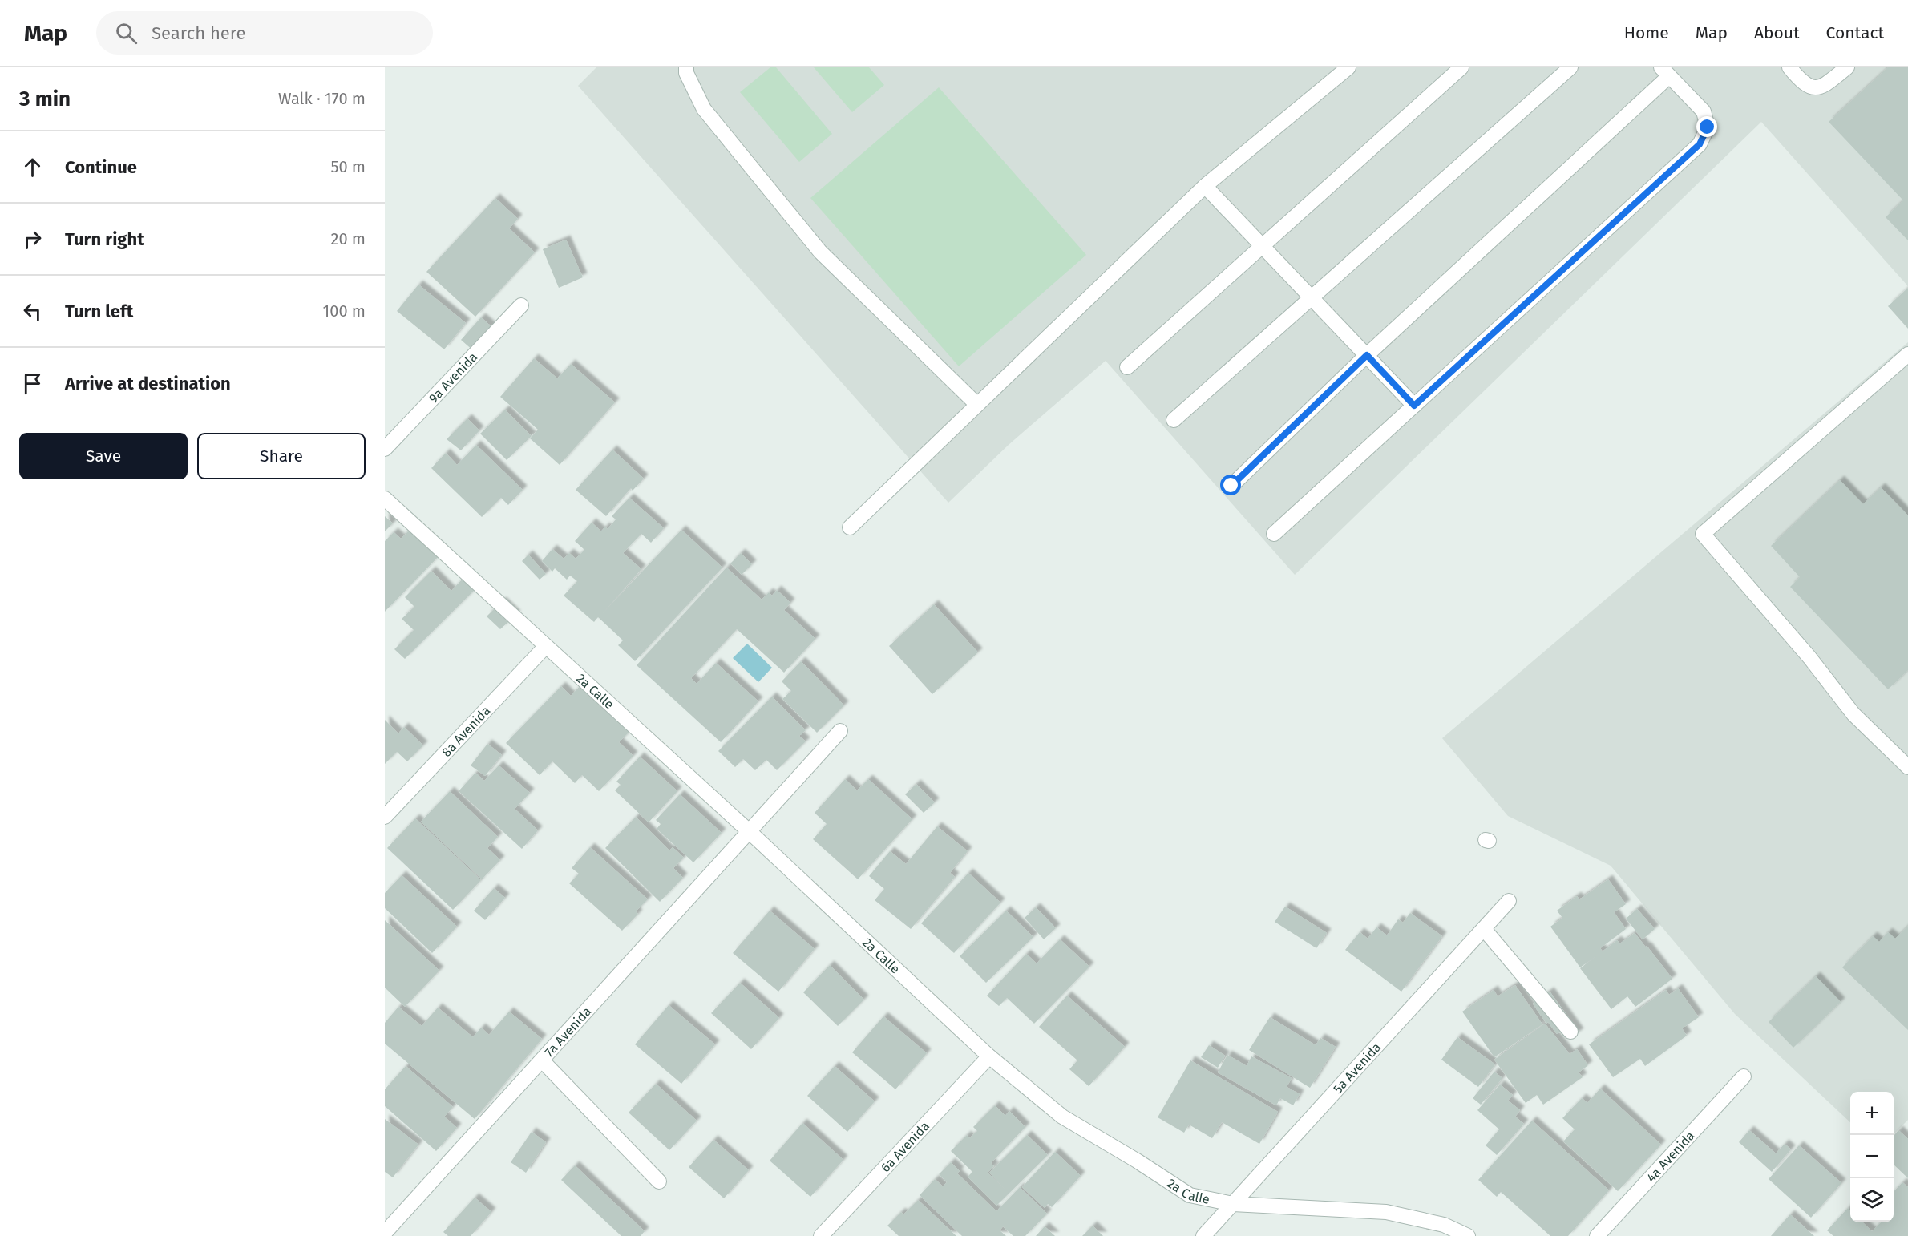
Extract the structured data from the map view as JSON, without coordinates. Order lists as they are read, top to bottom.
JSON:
{
  "streets": {
    "street": [
      "9a Avenida",
      "2a Calle",
      "8a Avenida",
      "7a Avenida",
      "5a Avenida",
      "6a Avenida",
      "4a Avenida"
    ]
  },
  "crossings": [
    ["2a Calle", "8a Avenida"],
    ["2a Calle", "7a Avenida"],
    ["2a Calle", "5a Avenida"],
    ["2a Calle", "6a Avenida"]
  ],
  "page": {
    "header": "Map",
    "search": "Search here",
    "nav": [
      "Home",
      "Map",
      "About",
      "Contact"
    ],
    "heading": ["3 min", "Walk · 170 m"],
    "list": [
      ["Continue", "50 m"],
      ["Turn right", "20 m"],
      ["Turn left", "100 m"],
      "Arrive at destination"
    ],
    "buttons": ["Save", "Share"],
    "map_buttons": ["+", "−"]
  }
}
